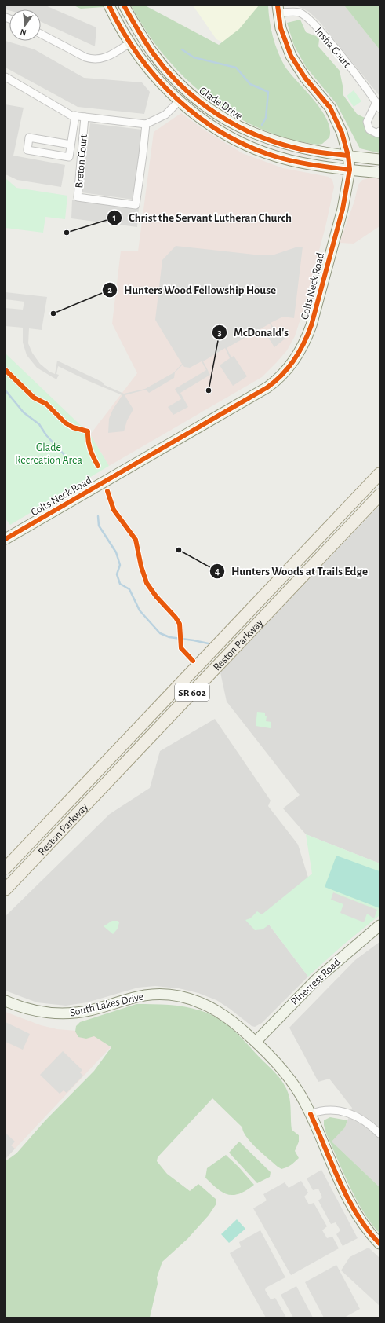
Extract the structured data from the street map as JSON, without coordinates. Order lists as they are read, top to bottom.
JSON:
{
  "streets": {
    "main road": ["Reston Parkway", "SR 602"],
    "street": [
      "Insha Court",
      "Glade Drive",
      "Breton Court",
      "Colts Neck Road",
      "Pinecrest Road",
      "South Lakes Drive"
    ]
  },
  "crossings": [
    ["Insha Court", "Colts Neck Road"],
    ["Glade Drive", "Colts Neck Road"],
    ["Pinecrest Road", "South Lakes Drive"]
  ],
  "parks": ["Glade Recreation Area"],
  "places": [
    "Christ the Servant Lutheran Church",
    "Hunters Wood Fellowship House",
    "McDonald's",
    "Hunters Woods at Trails Edge"
  ],
  "north": "bottom"
}
